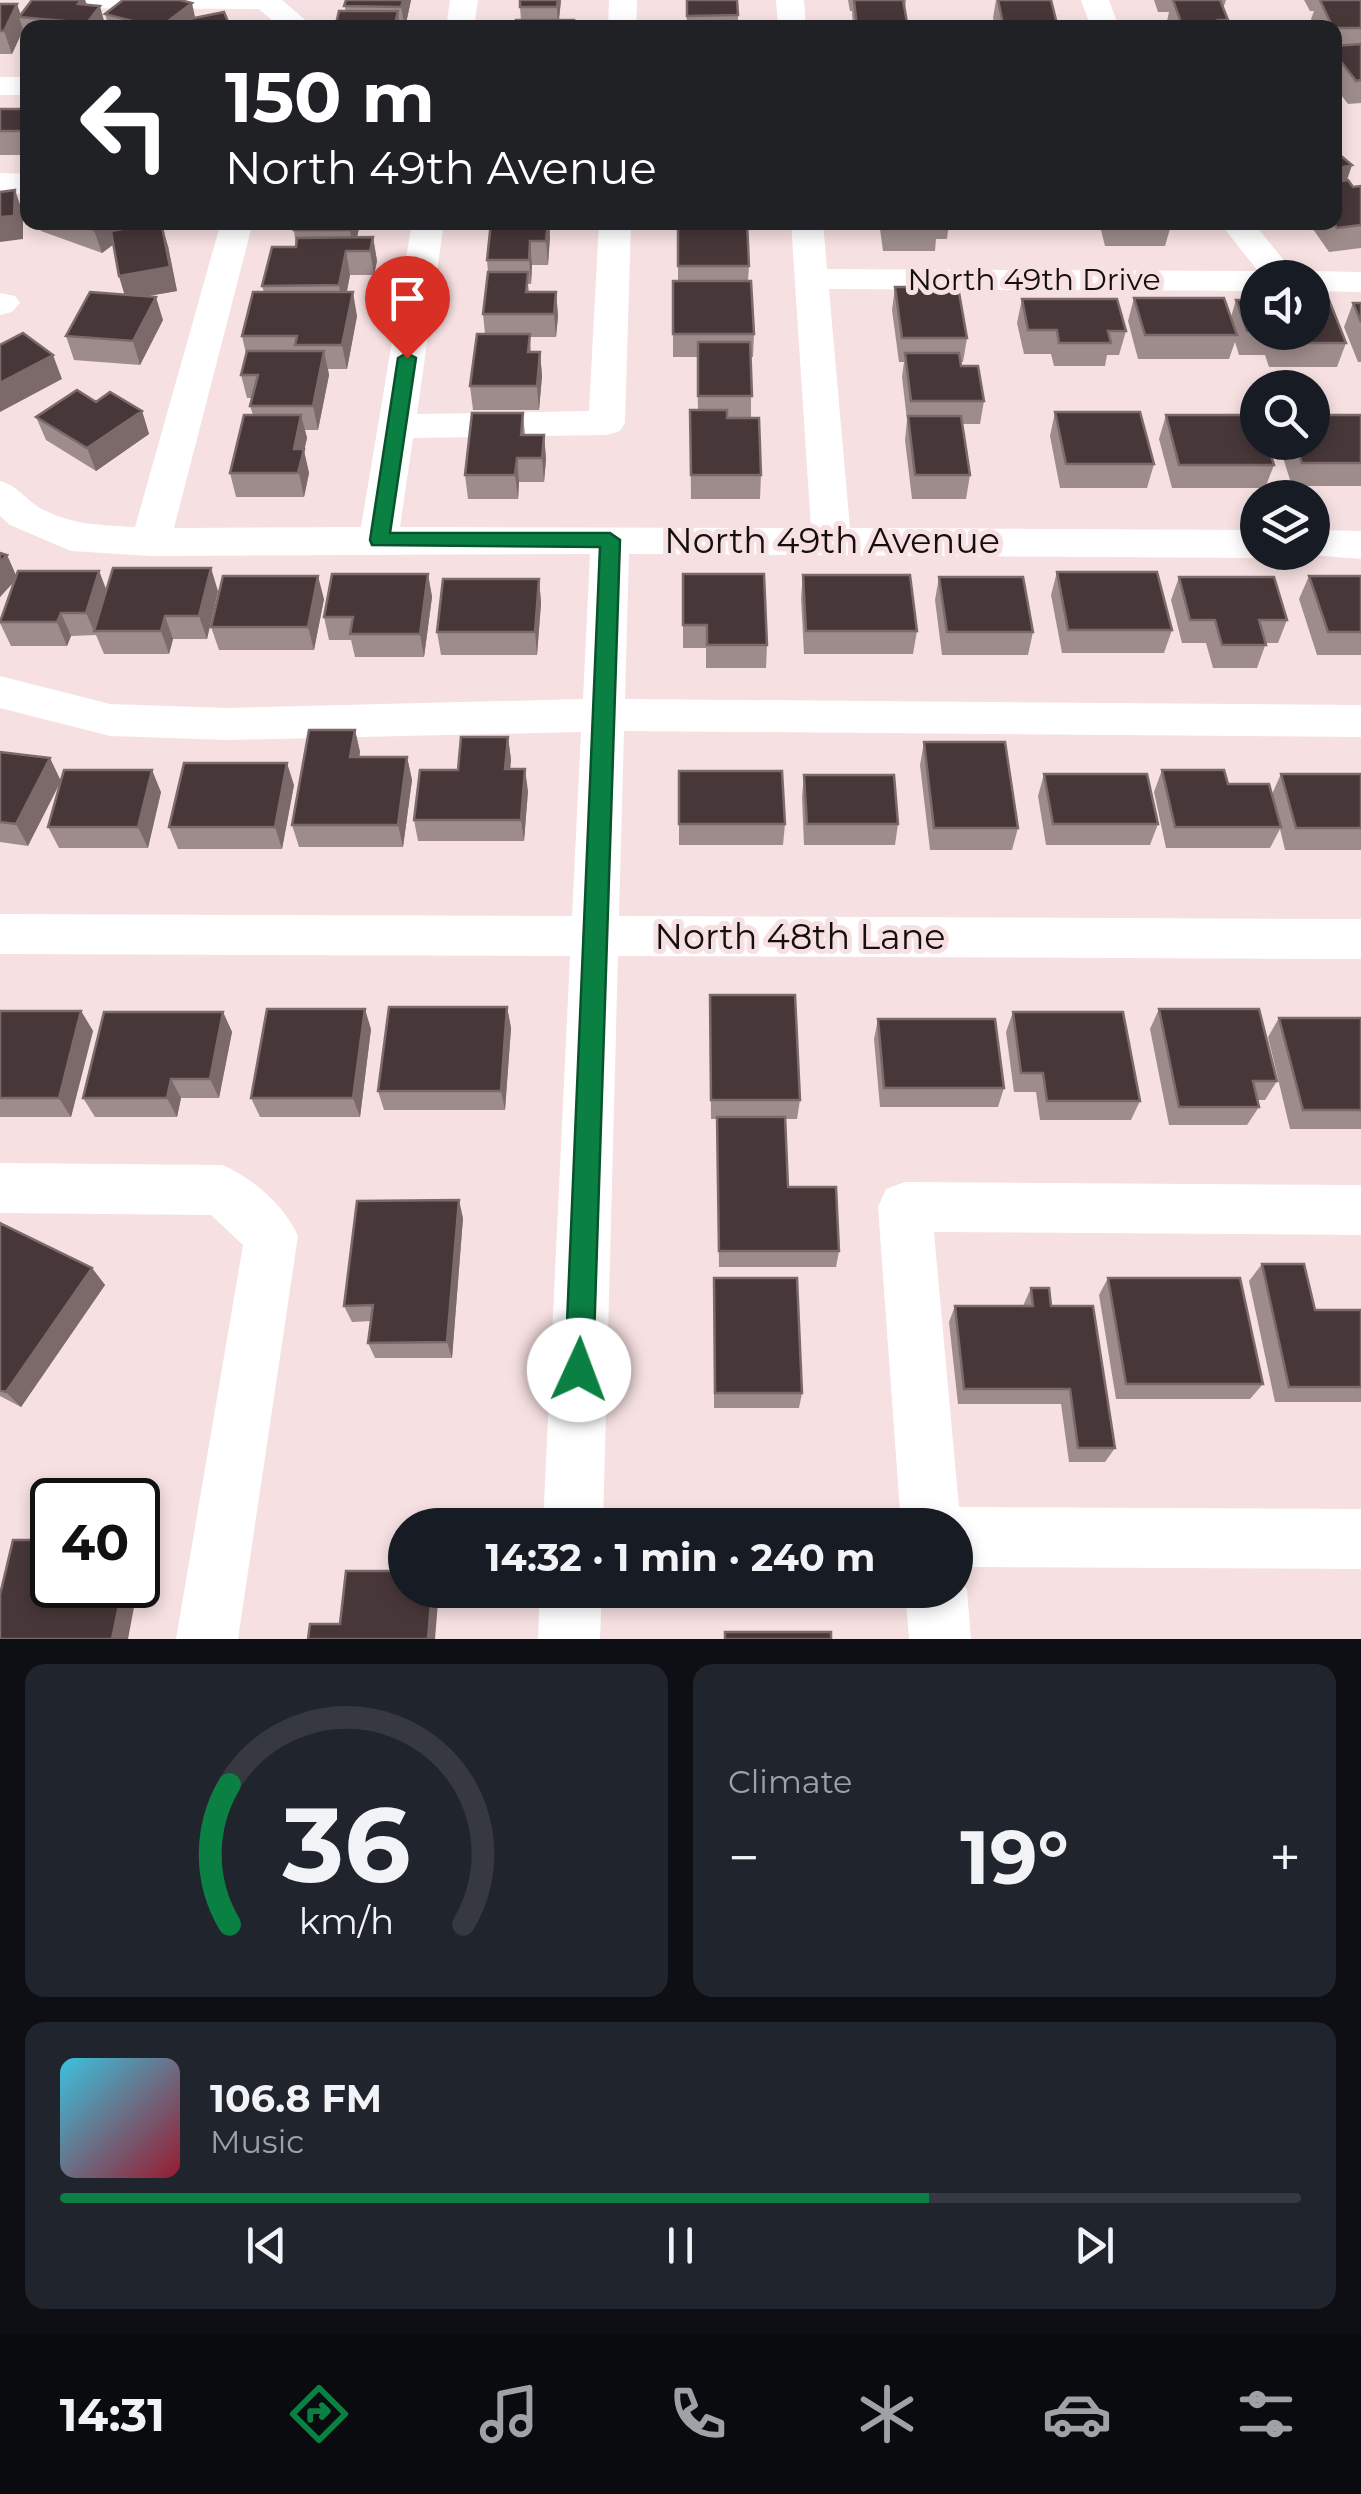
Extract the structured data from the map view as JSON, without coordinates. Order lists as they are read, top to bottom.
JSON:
{
  "streets": {
    "street": ["North 49th Drive", "North 49th Avenue", "North 48th Lane"]
  },
  "page": {
    "turn": ["150 m", "North 49th Avenue"],
    "limit": "40",
    "trip": "14:32 · 1 min · 240 m",
    "tile": "Climate",
    "heat": ["−", "19°", "+"],
    "song": ["106.8 FM", "Music"],
    "tabs": "14:31",
    "gauge": ["36", "km/h"]
  }
}
